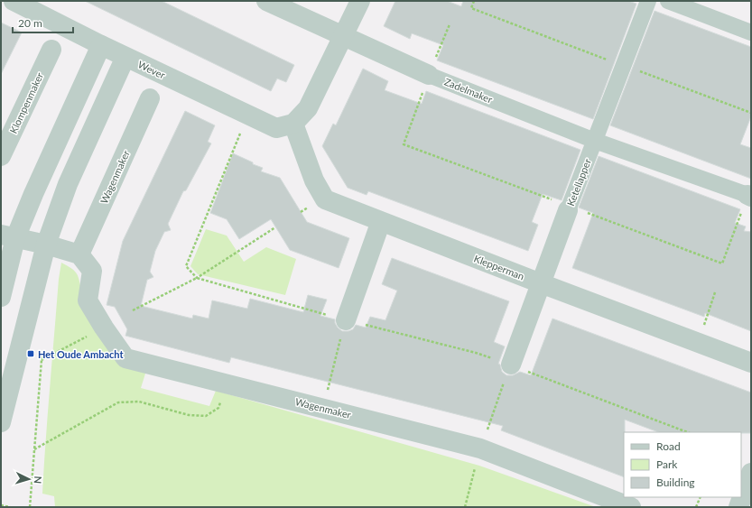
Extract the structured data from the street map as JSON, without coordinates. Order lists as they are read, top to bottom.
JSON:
{
  "streets": {
    "street": [
      "Wever",
      "Zadelmaker",
      "Klompenmaker",
      "Wagenmaker",
      "Ketellapper",
      "Klepperman"
    ]
  },
  "crossings": [
    ["Wever", "Klepperman"],
    ["Zadelmaker", "Ketellapper"],
    ["Ketellapper", "Klepperman"]
  ],
  "places": {
    "transit": ["Het Oude Ambacht"]
  },
  "legend": ["Road", "Park", "Building"],
  "scale_bar": "20 m",
  "north": "right"
}
